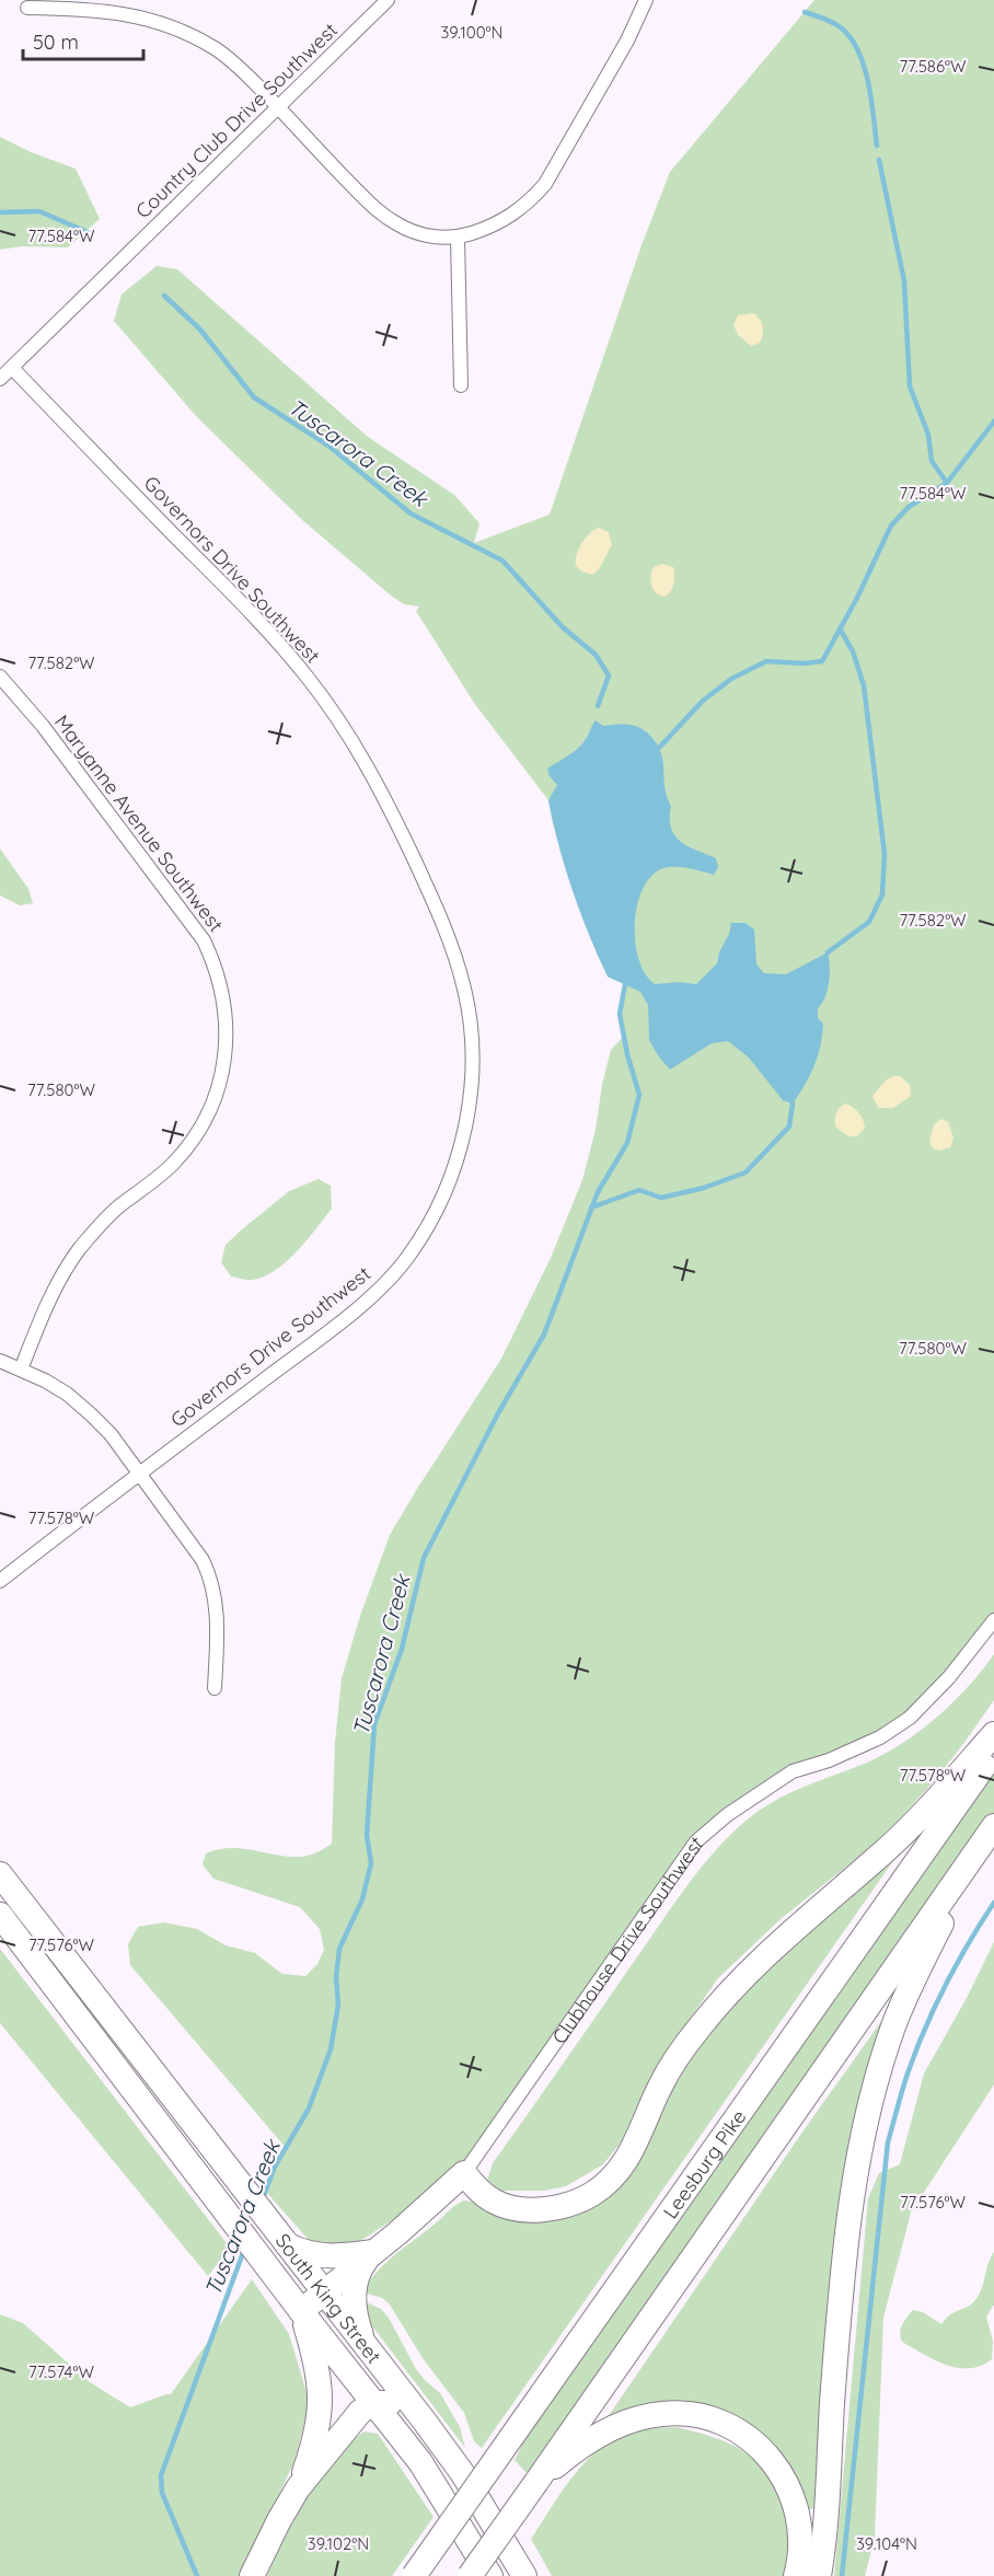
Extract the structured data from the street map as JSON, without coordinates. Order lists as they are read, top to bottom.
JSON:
{
  "streets": {
    "highway": ["Clubhouse Drive Southwest", "Leesburg Pike", "South King Street"],
    "street": ["Country Club Drive Southwest", "Governors Drive Southwest", "Maryanne Avenue Southwest"]
  },
  "crossings": [
    ["Country Club Drive Southwest", "Governors Drive Southwest"],
    ["Clubhouse Drive Southwest", "South King Street"]
  ],
  "water": ["Tuscarora Creek"],
  "scale_bar": "50 m",
  "coordinates": [
    "39.100°N",
    "77.586°W",
    "77.584°W",
    "77.582°W",
    "77.580°W",
    "77.578°W",
    "77.576°W",
    "77.574°W",
    "39.102°N",
    "39.104°N"
  ]
}
